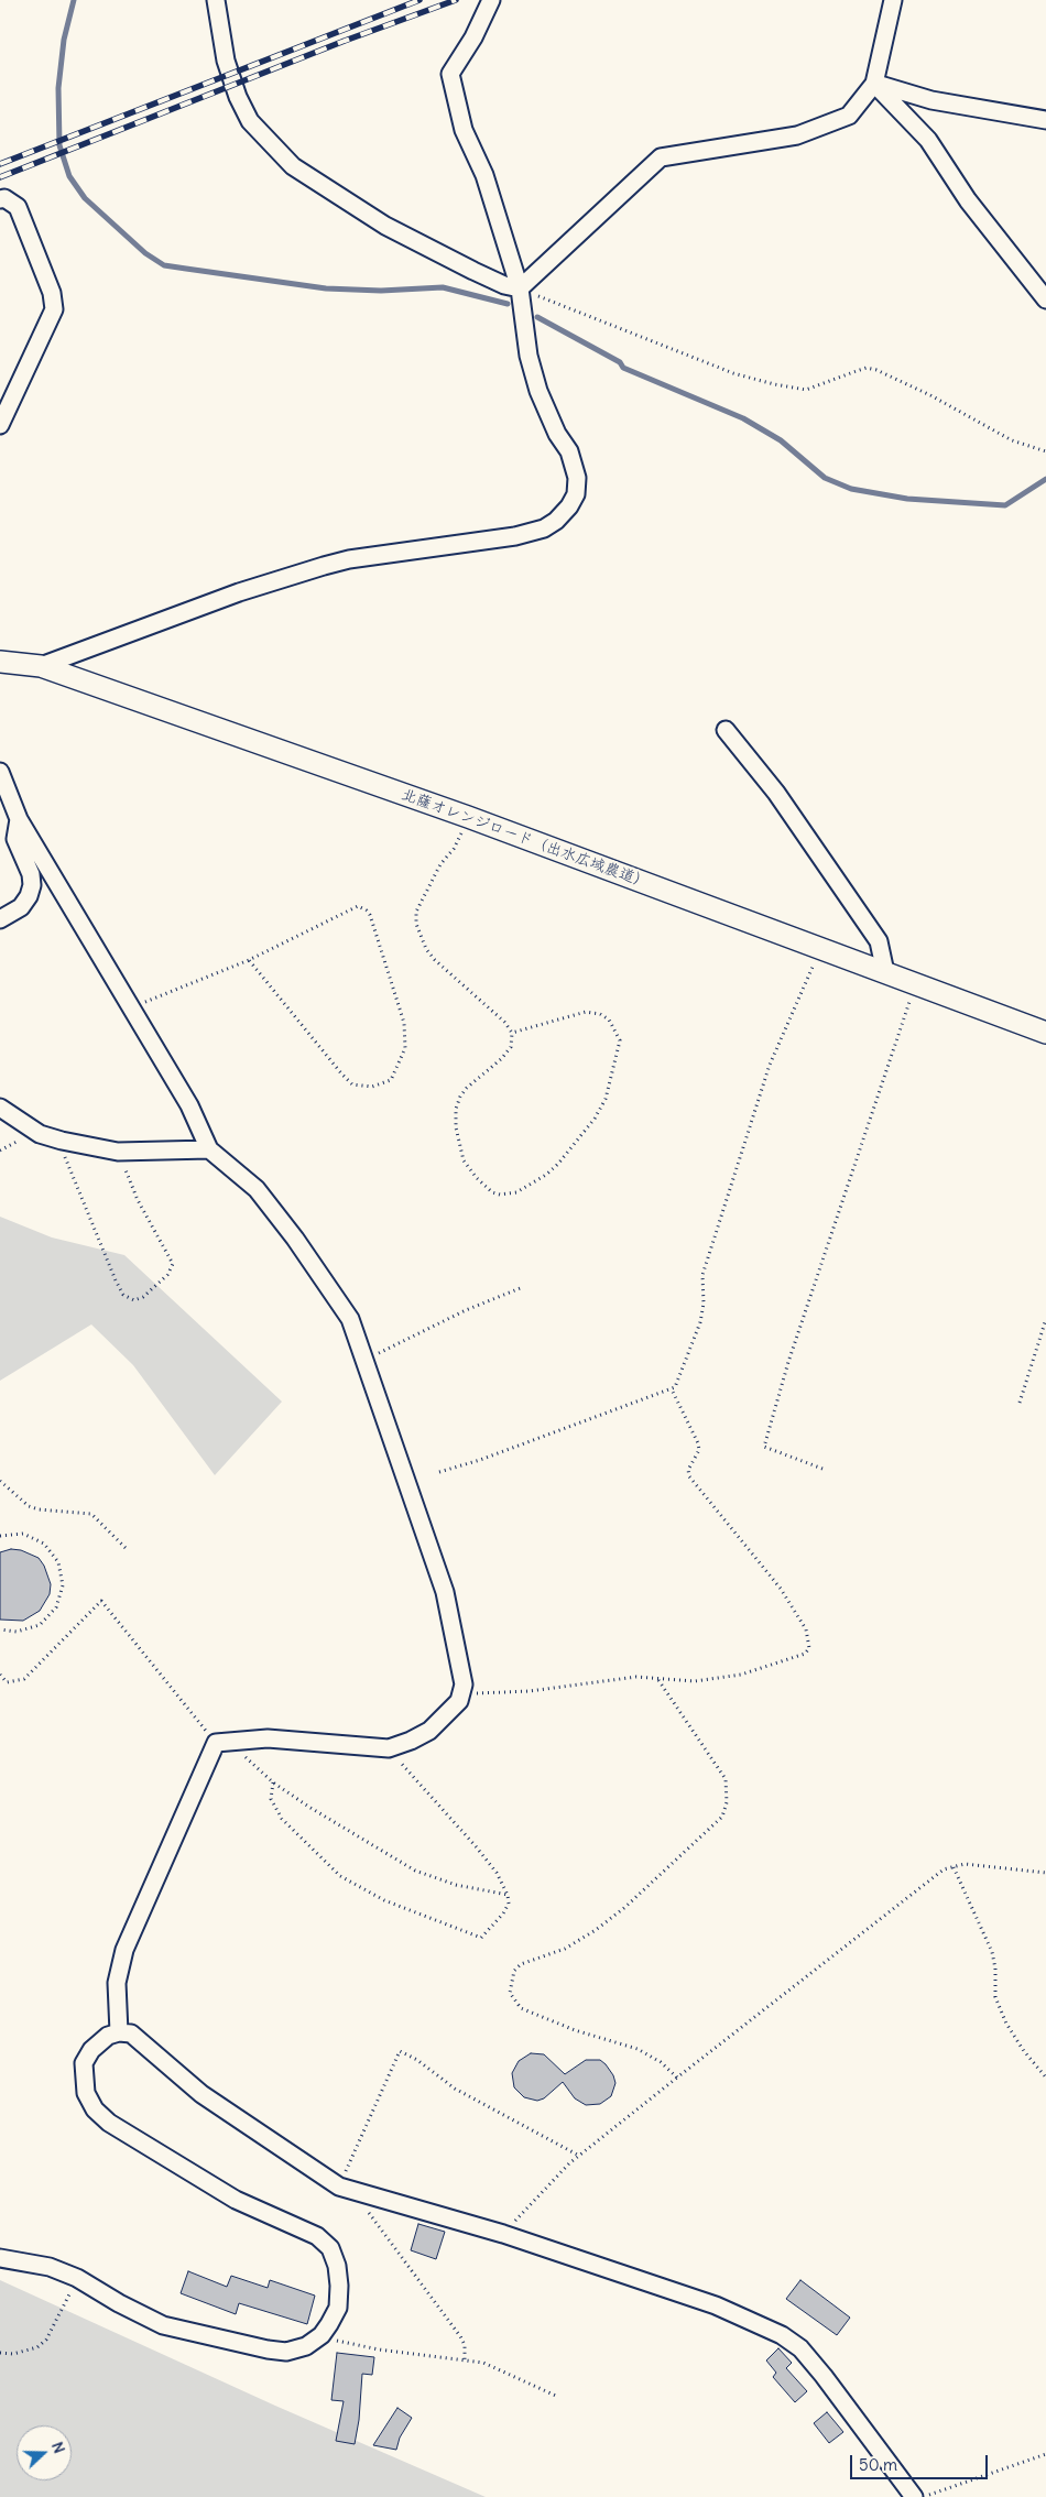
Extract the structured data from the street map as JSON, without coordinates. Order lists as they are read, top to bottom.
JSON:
{
  "streets": {
    "street": ["北薩オレンジロード（出水広域農道）"]
  },
  "scale_bar": "50 m",
  "north": "right"
}
